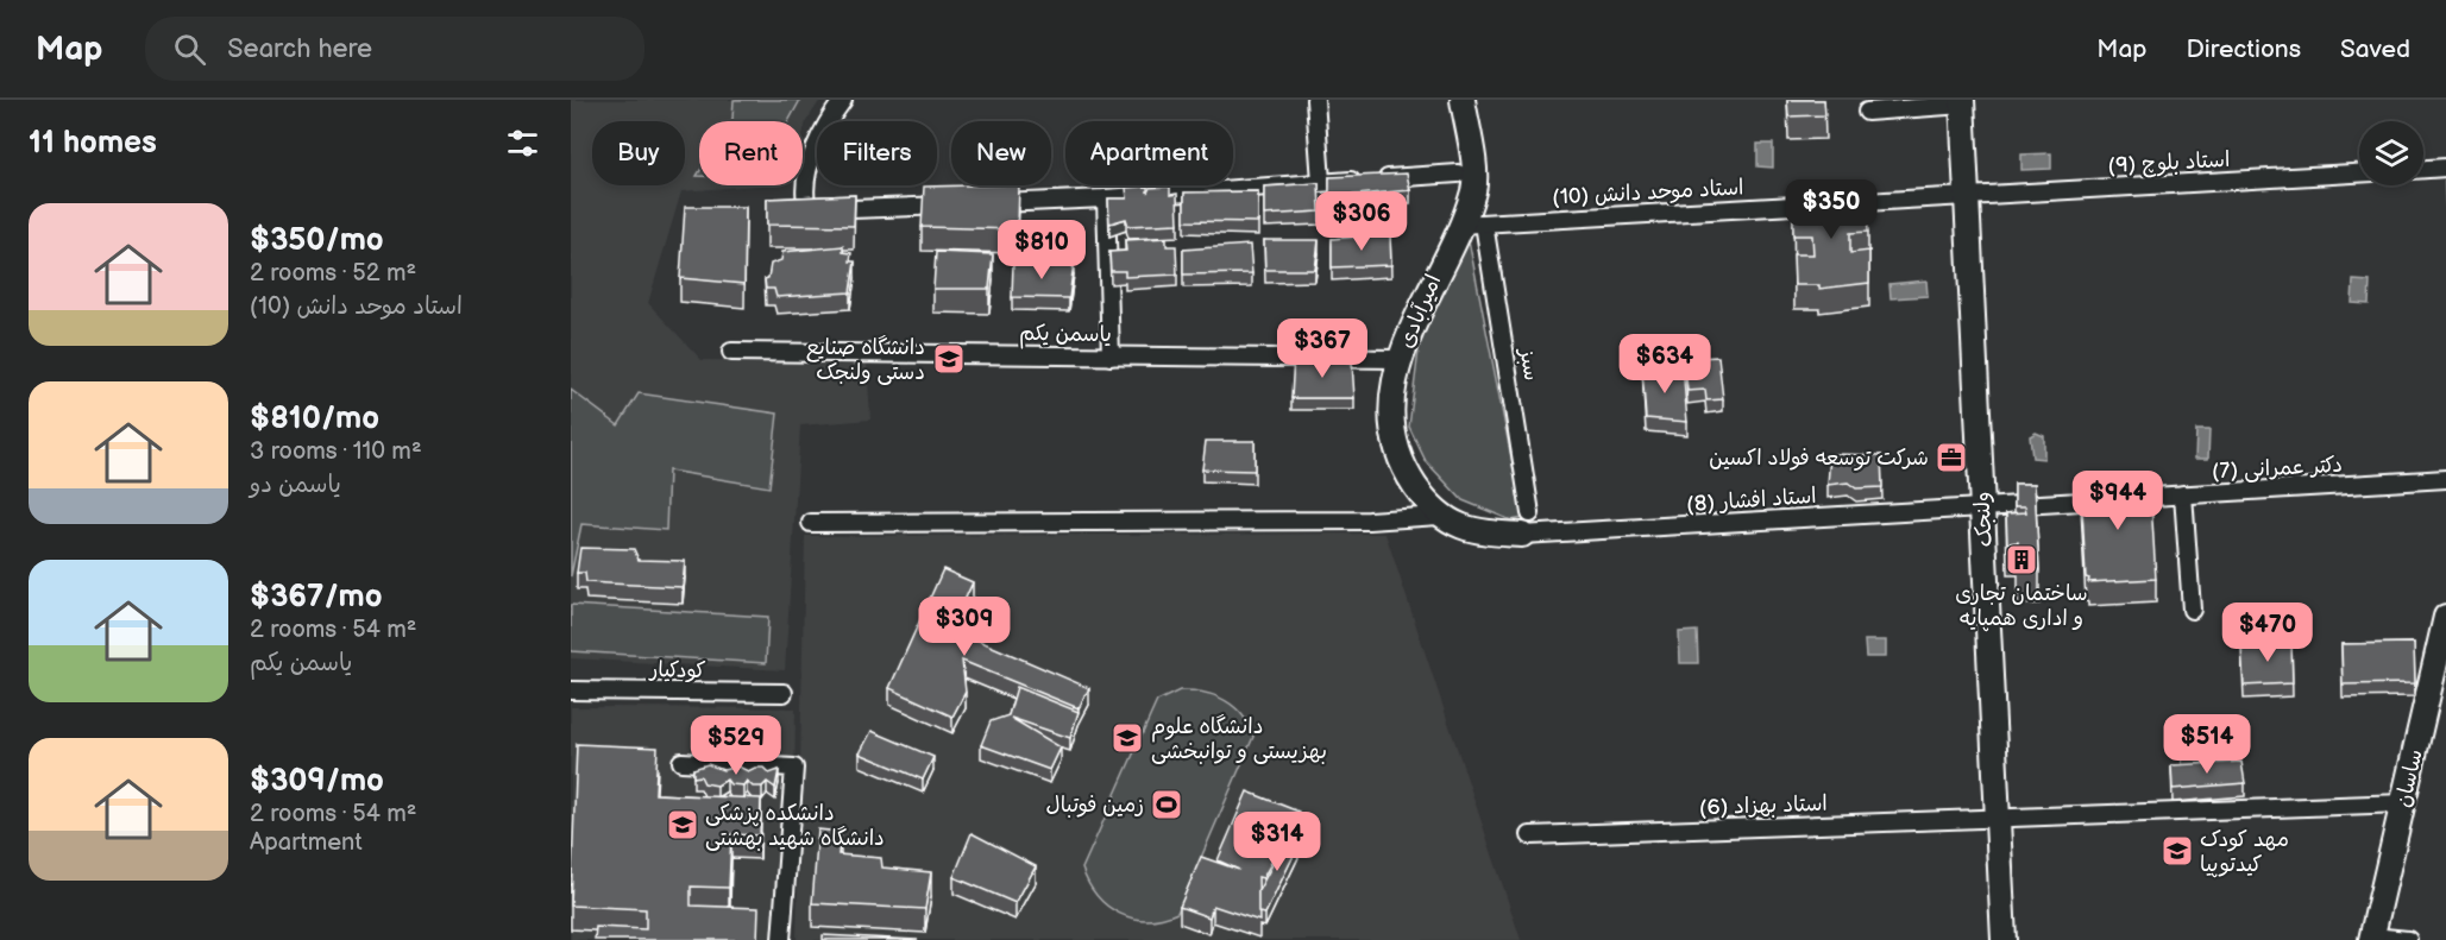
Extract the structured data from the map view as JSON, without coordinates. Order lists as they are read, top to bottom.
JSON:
{
  "streets": {
    "street": [
      "استاد بلوچ (9)",
      "استاد موحد دانش (10)",
      "امیرآبادی",
      "یاسمن یکم",
      "سبز",
      "دکتر عمرانی (7)",
      "استاد افشار (8)",
      "ولنجک",
      "کودکیار",
      "ساسان",
      "استاد بهزاد (6)"
    ]
  },
  "crossings": [
    ["استاد بلوچ (9)", "استاد موحد دانش (10)"],
    ["استاد بلوچ (9)", "ولنجک"],
    ["استاد موحد دانش (10)", "امیرآبادی"],
    ["استاد موحد دانش (10)", "سبز"],
    ["استاد موحد دانش (10)", "ولنجک"],
    ["امیرآبادی", "یاسمن یکم"],
    ["امیرآبادی", "استاد افشار (8)"],
    ["دکتر عمرانی (7)", "استاد افشار (8)"],
    ["دکتر عمرانی (7)", "ولنجک"],
    ["استاد افشار (8)", "ولنجک"],
    ["ولنجک", "استاد بهزاد (6)"],
    ["ساسان", "استاد بهزاد (6)"]
  ],
  "places": {
    "school or university": [
      "دانشگاه صنایع دستى ولنجک",
      "دانشگاه علوم بهزیستی و توانبخشی",
      "دانشکده پزشکی دانشگاه شهید بهشتی",
      "مهد کودک کیدتوپیا"
    ],
    "office": ["شرکت توسعه فولاد اکسین"],
    "building": ["ساختمان تجاری و اداری همپایه"],
    "sports": ["زمین فوتبال"]
  },
  "page": {
    "header": "Map",
    "search": "Search here",
    "nav": ["Map", "Directions", "Saved"],
    "heading": "11 homes",
    "chip": [
      "Buy",
      "Rent",
      "Filters",
      "New",
      "Apartment"
    ],
    "price": [
      "$350",
      "$306",
      "$810",
      "$367",
      "$634",
      "$944",
      "$309",
      "$470",
      "$514",
      "$529",
      "$314"
    ],
    "list": [
      {
        "name": "$350/mo",
        "note": "2 rooms · 52 m² · استاد موحد دانش (10)"
      },
      {
        "name": "$810/mo",
        "note": "3 rooms · 110 m² · یاسمن دو"
      },
      {
        "name": "$367/mo",
        "note": "2 rooms · 54 m² · یاسمن یکم"
      },
      {
        "name": "$309/mo",
        "note": "2 rooms · 54 m² · Apartment"
      }
    ]
  }
}
